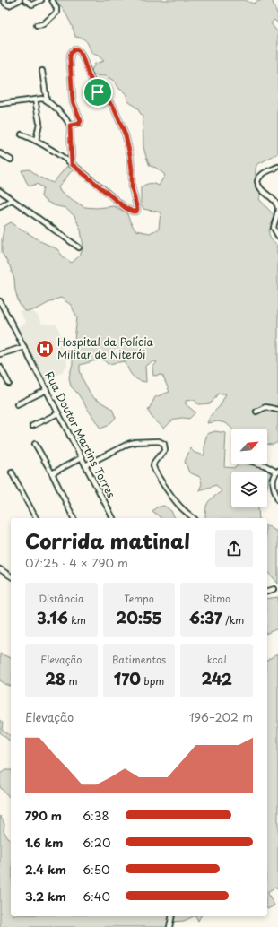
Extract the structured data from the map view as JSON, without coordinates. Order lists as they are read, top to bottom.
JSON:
{
  "streets": {
    "street": ["Rua Doutor Martins Torres"]
  },
  "places": {
    "hospital": ["Hospital da Polícia Militar de Niterói"]
  },
  "north": "top right",
  "page": {
    "heading": ["Corrida matinal", "07:25 · 4 × 790 m"],
    "stats": [
      ["Distância", "3.16 km"],
      ["Tempo", "20:55"],
      ["Ritmo", "6:37 /km"],
      ["Elevação", "28 m"],
      ["Batimentos", "170 bpm"],
      ["kcal", "242"]
    ],
    "chart": ["Elevação", "196–202 m"],
    "list": [
      {
        "name": "790 m",
        "note": "6:38"
      },
      {
        "name": "1.6 km",
        "note": "6:20"
      },
      {
        "name": "2.4 km",
        "note": "6:50"
      },
      {
        "name": "3.2 km",
        "note": "6:40"
      }
    ]
  }
}
